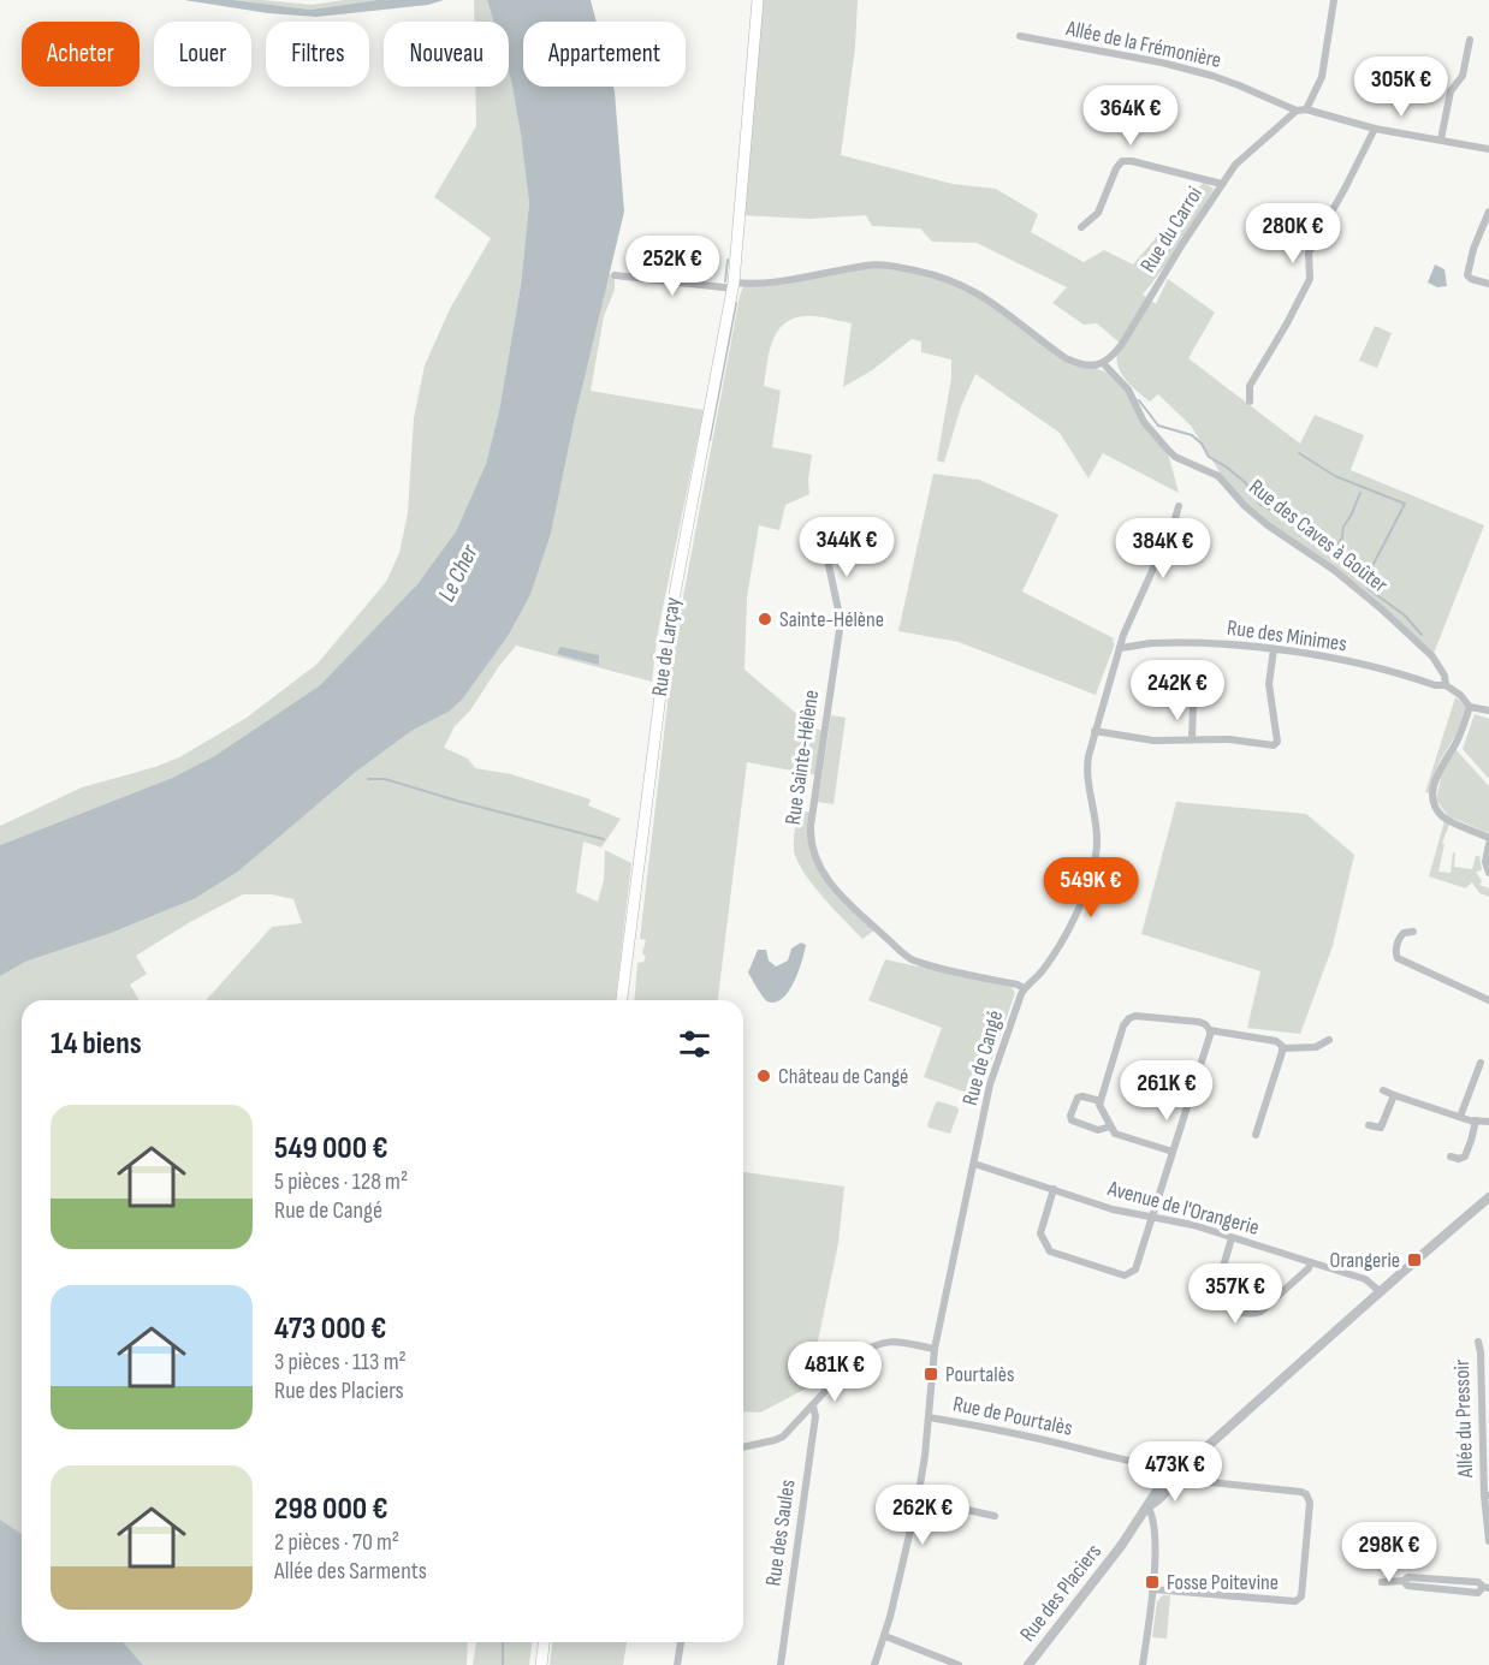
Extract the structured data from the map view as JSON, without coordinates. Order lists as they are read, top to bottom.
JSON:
{
  "streets": {
    "main road": ["Rue de Larçay"],
    "street": [
      "Allée de la Frémonière",
      "Rue du Carroi",
      "Rue des Caves à Goûter",
      "Rue des Minimes",
      "Rue Sainte-Hélène",
      "Rue de Cangé",
      "Avenue de l'Orangerie",
      "Rue de Pourtalès",
      "Allée du Pressoir",
      "Rue des Saules",
      "Rue des Placiers"
    ]
  },
  "crossings": [
    ["Allée de la Frémonière", "Rue du Carroi"],
    ["Rue du Carroi", "Rue des Caves à Goûter"],
    ["Rue des Caves à Goûter", "Rue des Minimes"],
    ["Rue des Minimes", "Rue de Cangé"],
    ["Rue Sainte-Hélène", "Rue de Cangé"],
    ["Rue de Cangé", "Avenue de l'Orangerie"],
    ["Rue de Cangé", "Rue de Pourtalès"],
    ["Avenue de l'Orangerie", "Rue des Placiers"],
    ["Rue de Pourtalès", "Rue des Placiers"]
  ],
  "water": ["Le Cher"],
  "places": {
    "other": ["Sainte-Hélène", "Château de Cangé"],
    "transit": ["Orangerie", "Pourtalès", "Fosse Poitevine"]
  },
  "page": {
    "chip": [
      "Acheter",
      "Louer",
      "Filtres",
      "Nouveau",
      "Appartement"
    ],
    "price": [
      "305K €",
      "364K €",
      "280K €",
      "252K €",
      "344K €",
      "384K €",
      "242K €",
      "549K €",
      "261K €",
      "357K €",
      "481K €",
      "473K €",
      "262K €",
      "298K €"
    ],
    "heading": "14 biens",
    "list": [
      {
        "name": "549 000 €",
        "note": "5 pièces · 128 m² · Rue de Cangé"
      },
      {
        "name": "473 000 €",
        "note": "3 pièces · 113 m² · Rue des Placiers"
      },
      {
        "name": "298 000 €",
        "note": "2 pièces · 70 m² · Allée des Sarments"
      }
    ]
  }
}
